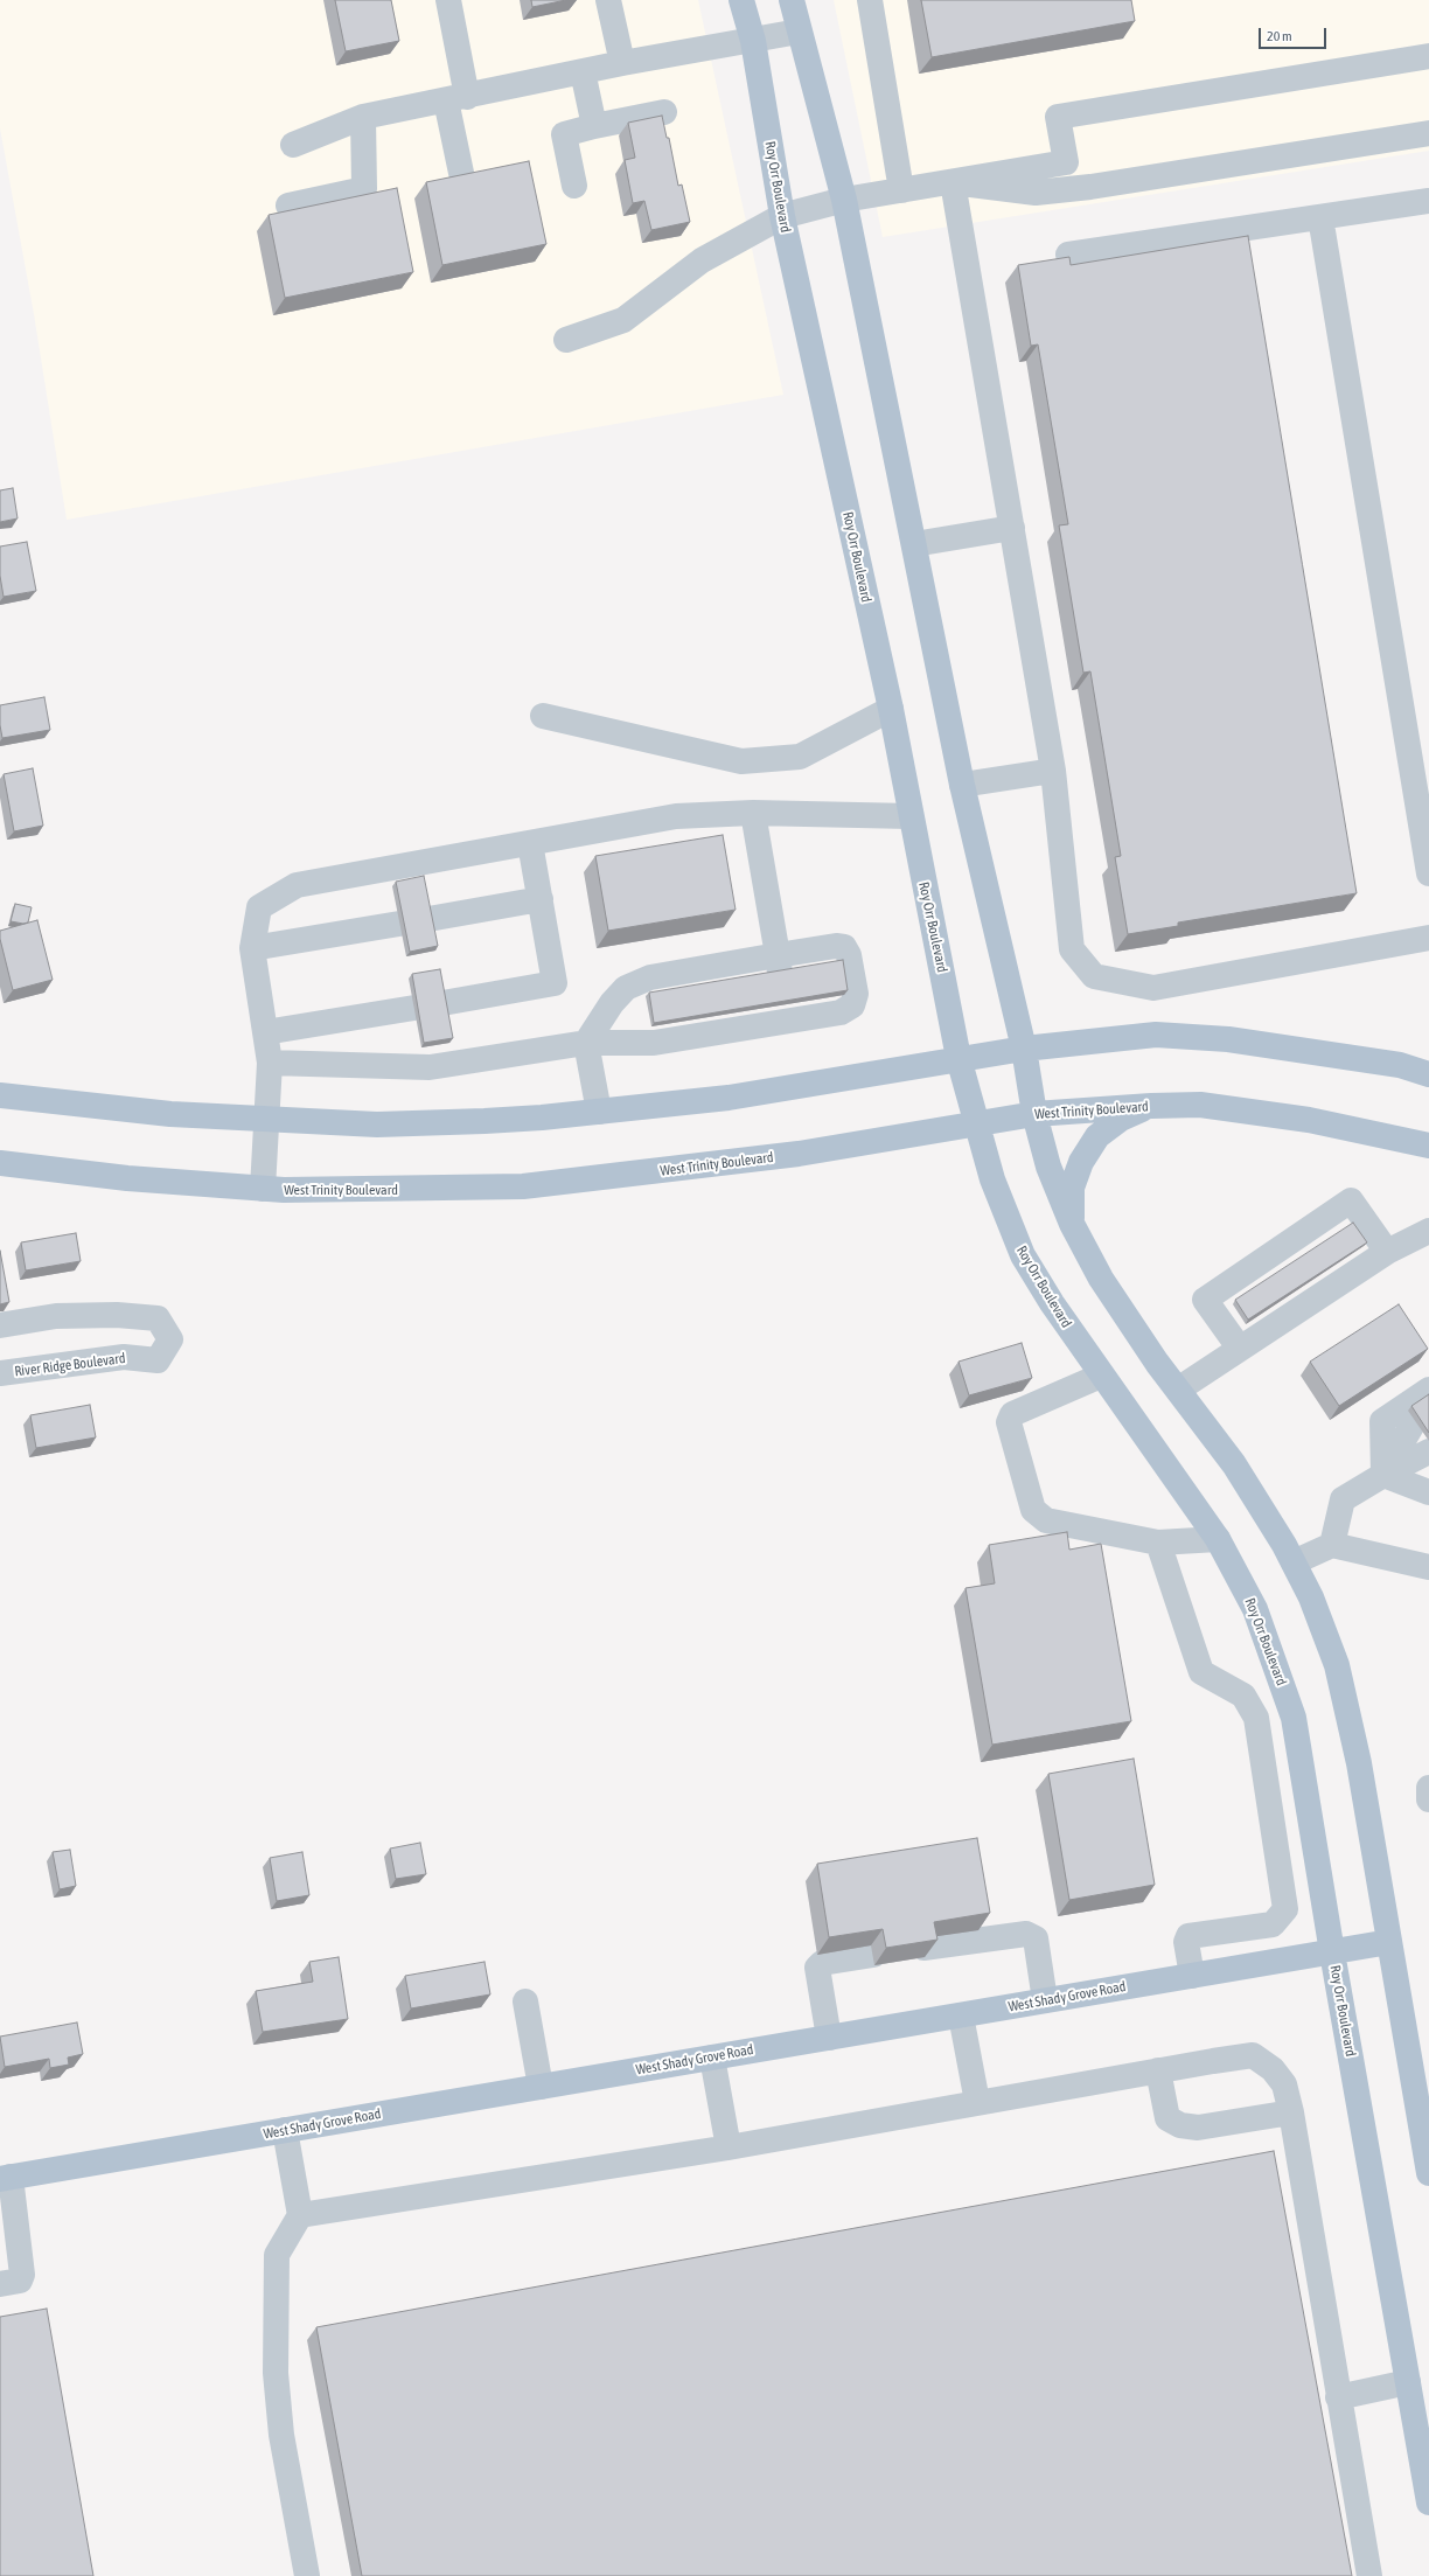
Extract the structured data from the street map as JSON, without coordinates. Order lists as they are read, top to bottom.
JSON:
{
  "streets": {
    "main road": ["Roy Orr Boulevard", "West Trinity Boulevard", "West Shady Grove Road"],
    "street": ["River Ridge Boulevard"]
  },
  "crossings": [
    ["Roy Orr Boulevard", "West Trinity Boulevard"],
    ["Roy Orr Boulevard", "West Shady Grove Road"]
  ],
  "scale_bar": "20 m"
}
